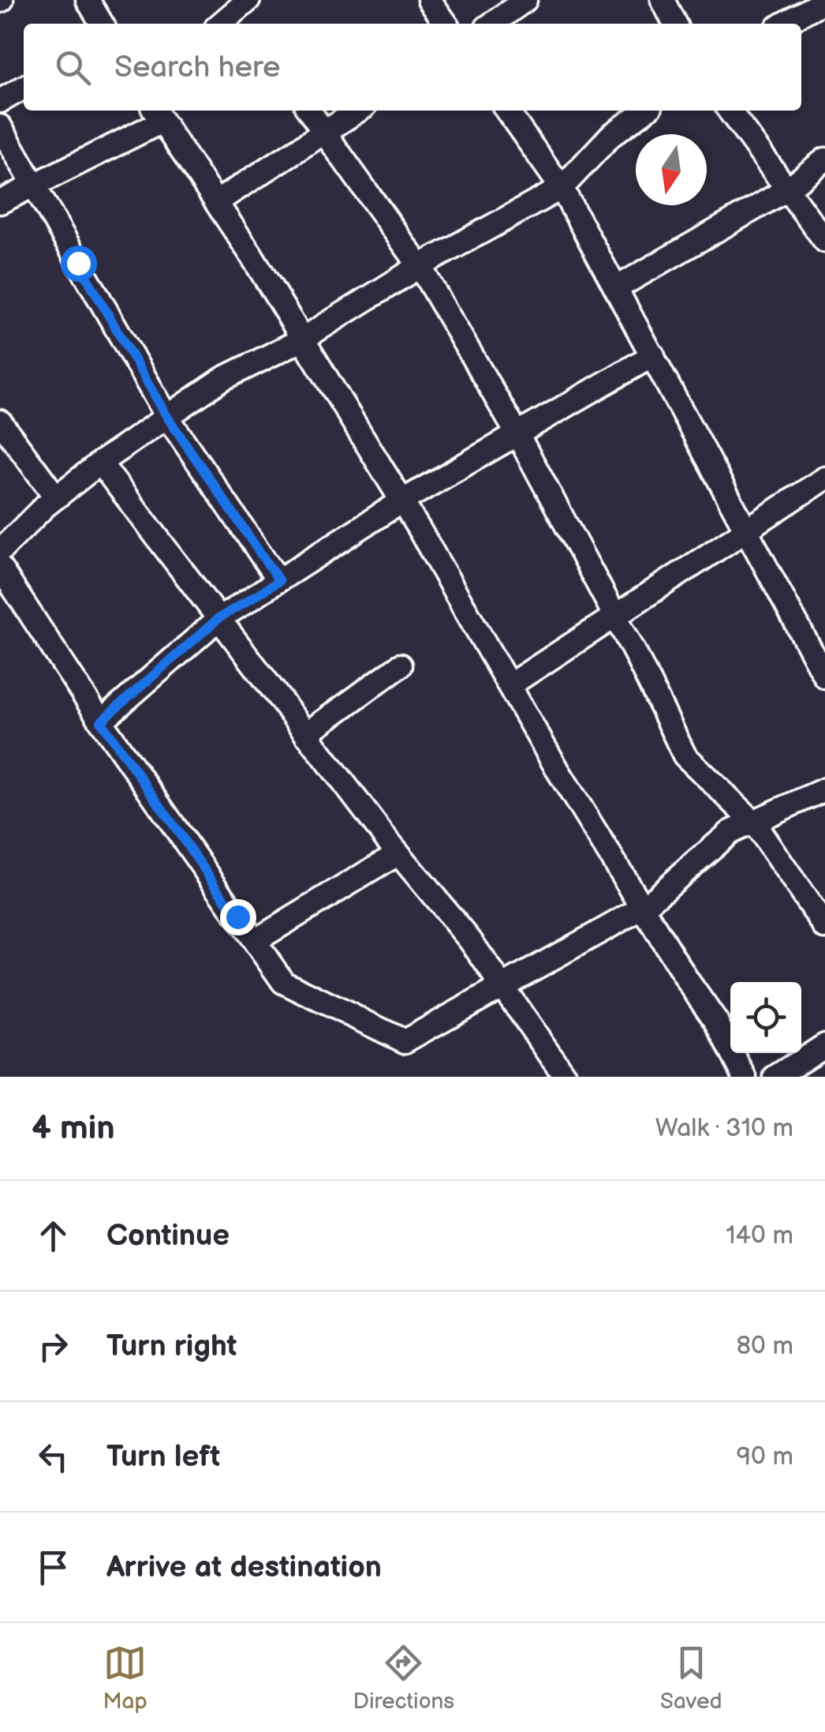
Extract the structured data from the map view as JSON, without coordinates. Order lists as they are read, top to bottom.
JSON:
{
  "north": "bottom",
  "page": {
    "search": "Search here",
    "heading": ["4 min", "Walk · 310 m"],
    "list": [
      ["Continue", "140 m"],
      ["Turn right", "80 m"],
      ["Turn left", "90 m"],
      "Arrive at destination"
    ],
    "nav": ["Map", "Directions", "Saved"]
  }
}
